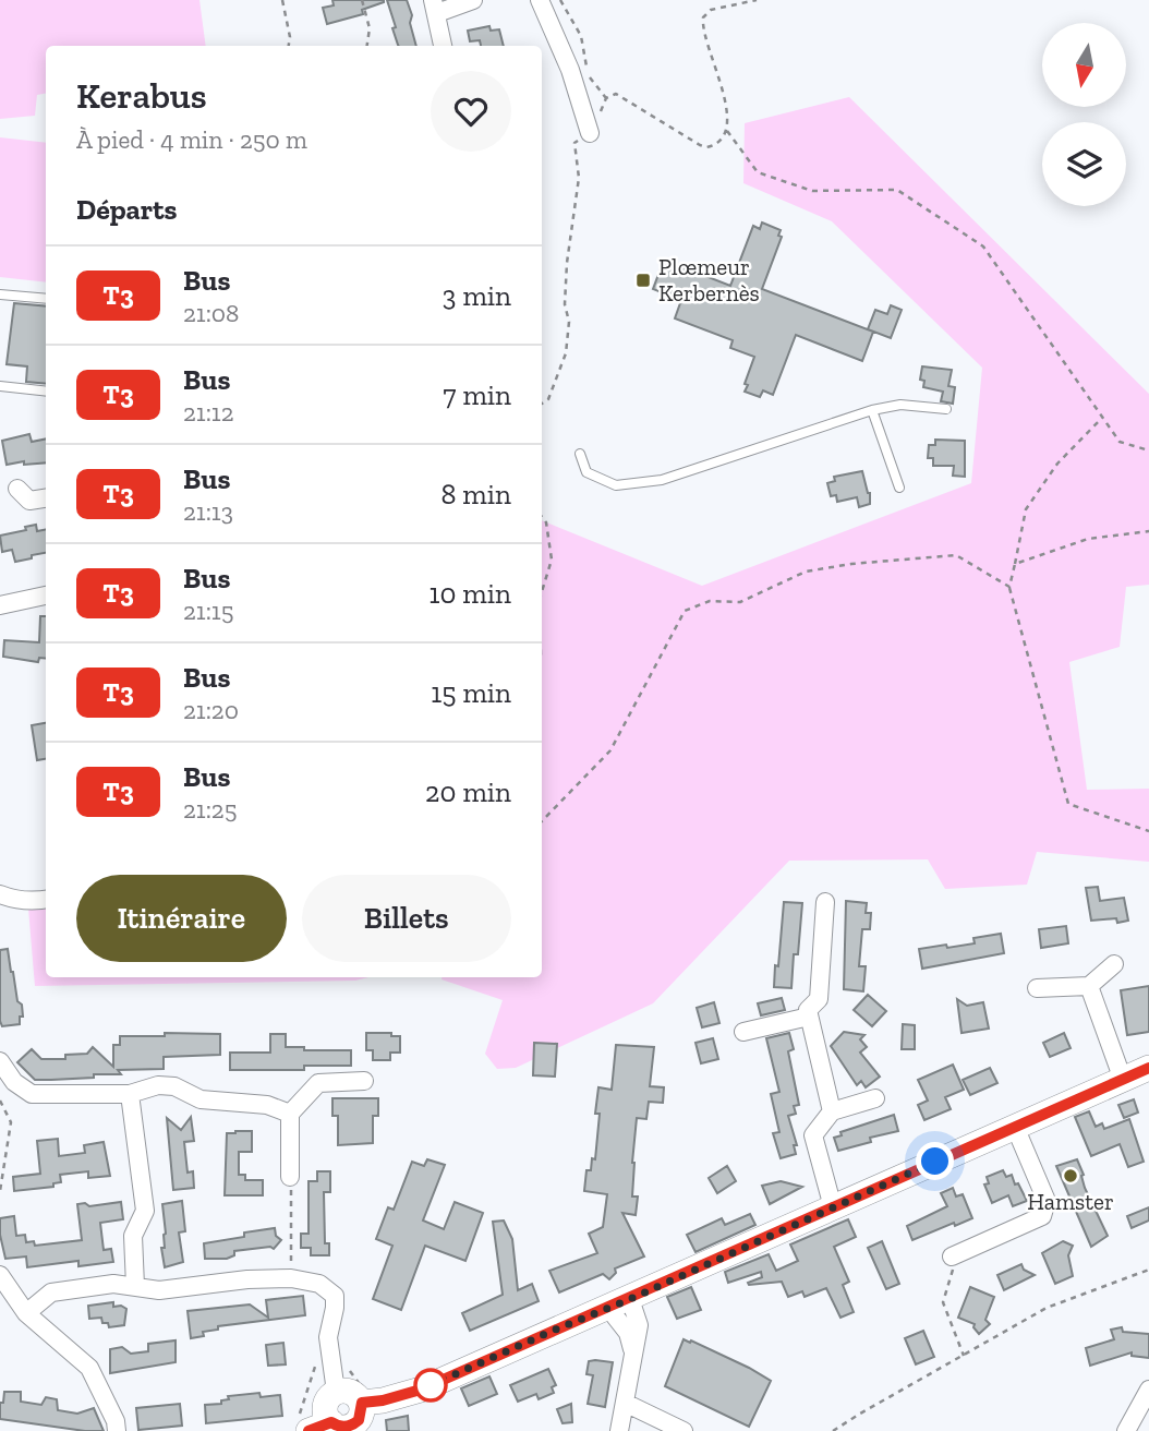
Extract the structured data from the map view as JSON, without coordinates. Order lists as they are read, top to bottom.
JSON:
{
  "places": {
    "transit": ["Plœmeur Kerbernès"],
    "other": ["Hamster"]
  },
  "lines": ["bus line T3"],
  "north": "bottom",
  "page": {
    "heading": [
      ["Kerabus", "À pied · 4 min · 250 m"],
      "Départs"
    ],
    "list": [
      {
        "mark": "T3",
        "name": "Bus",
        "note": "21:08",
        "value": "3 min"
      },
      {
        "mark": "T3",
        "name": "Bus",
        "note": "21:12",
        "value": "7 min"
      },
      {
        "mark": "T3",
        "name": "Bus",
        "note": "21:13",
        "value": "8 min"
      },
      {
        "mark": "T3",
        "name": "Bus",
        "note": "21:15",
        "value": "10 min"
      },
      {
        "mark": "T3",
        "name": "Bus",
        "note": "21:20",
        "value": "15 min"
      },
      {
        "mark": "T3",
        "name": "Bus",
        "note": "21:25",
        "value": "20 min"
      }
    ],
    "buttons": ["Itinéraire", "Billets"]
  }
}
